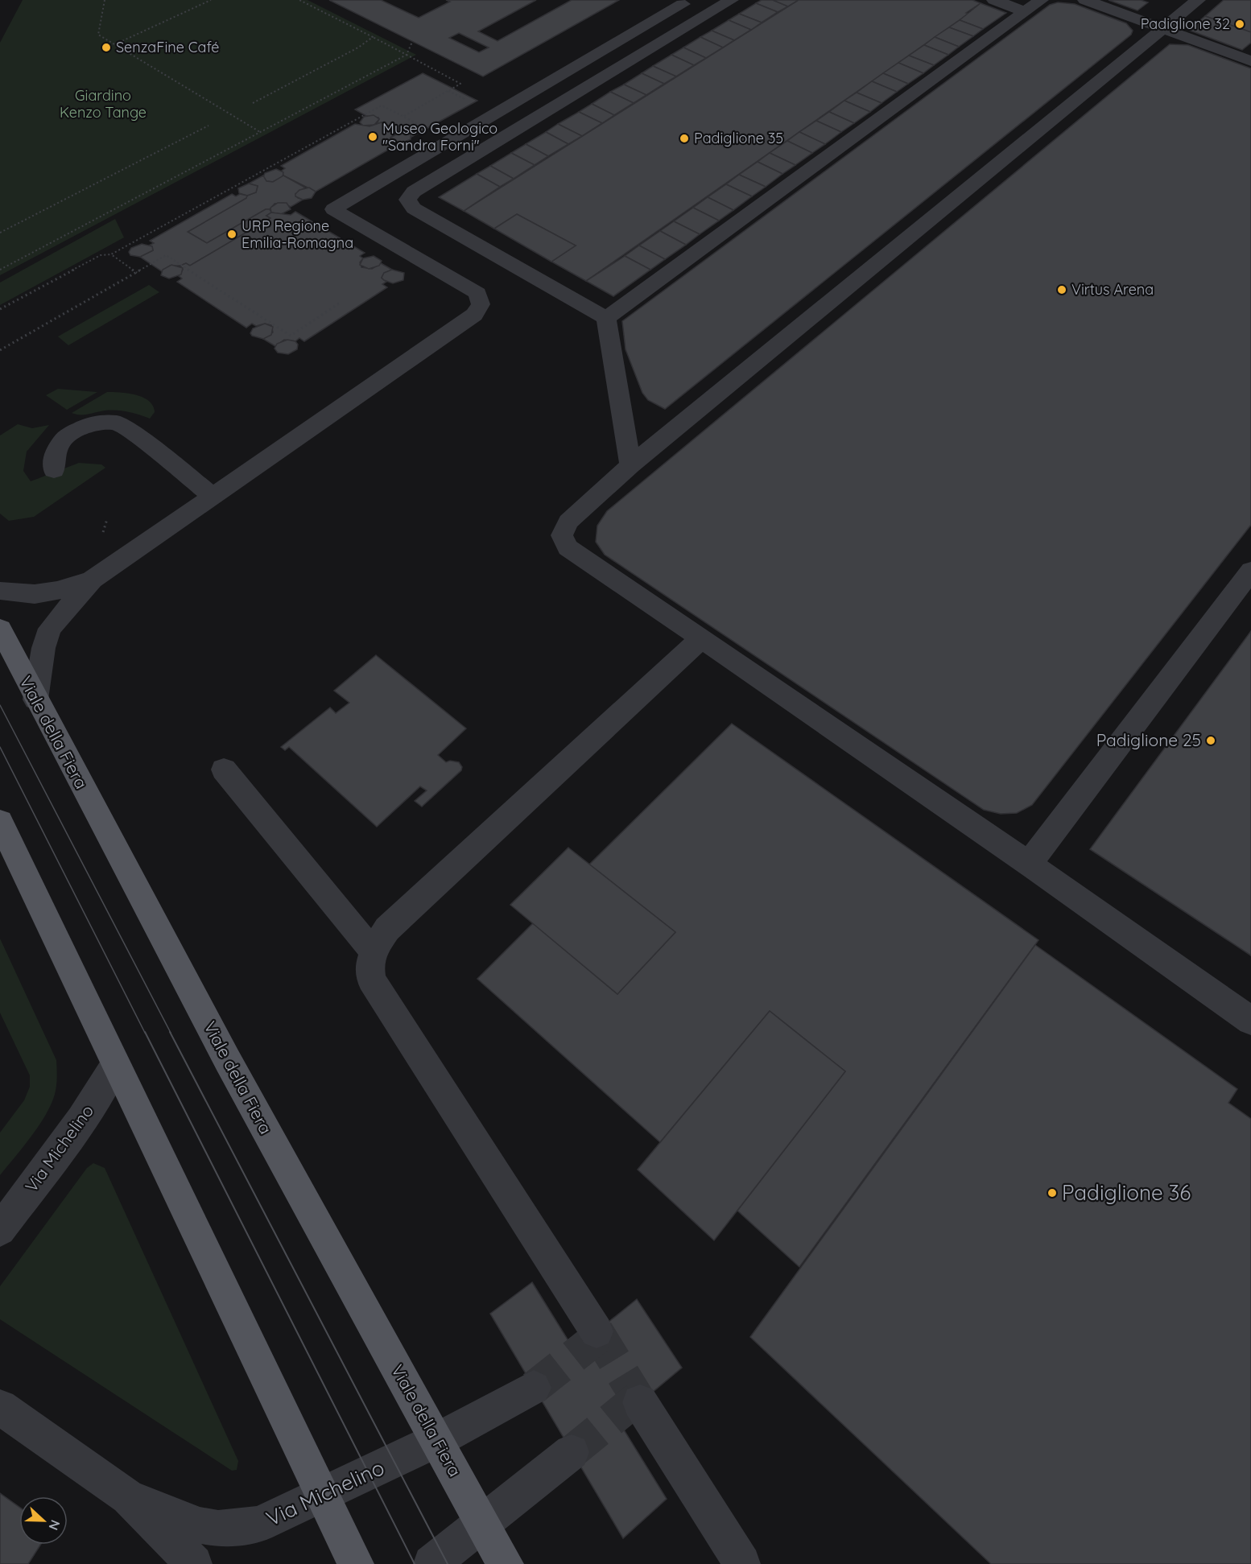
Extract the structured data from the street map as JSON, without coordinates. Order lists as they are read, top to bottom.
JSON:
{
  "streets": {
    "main road": ["Viale della Fiera"],
    "street": ["Via Michelino"]
  },
  "crossings": [
    ["Viale della Fiera", "Via Michelino"]
  ],
  "parks": ["Giardino Kenzo Tange"],
  "places": [
    "Padiglione 32",
    "SenzaFine Café",
    "Museo Geologico \"Sandra Forni\"",
    "Padiglione 35",
    "URP Regione Emilia-Romagna",
    "Virtus Arena",
    "Padiglione 25",
    "Padiglione 36"
  ],
  "north": "right"
}
